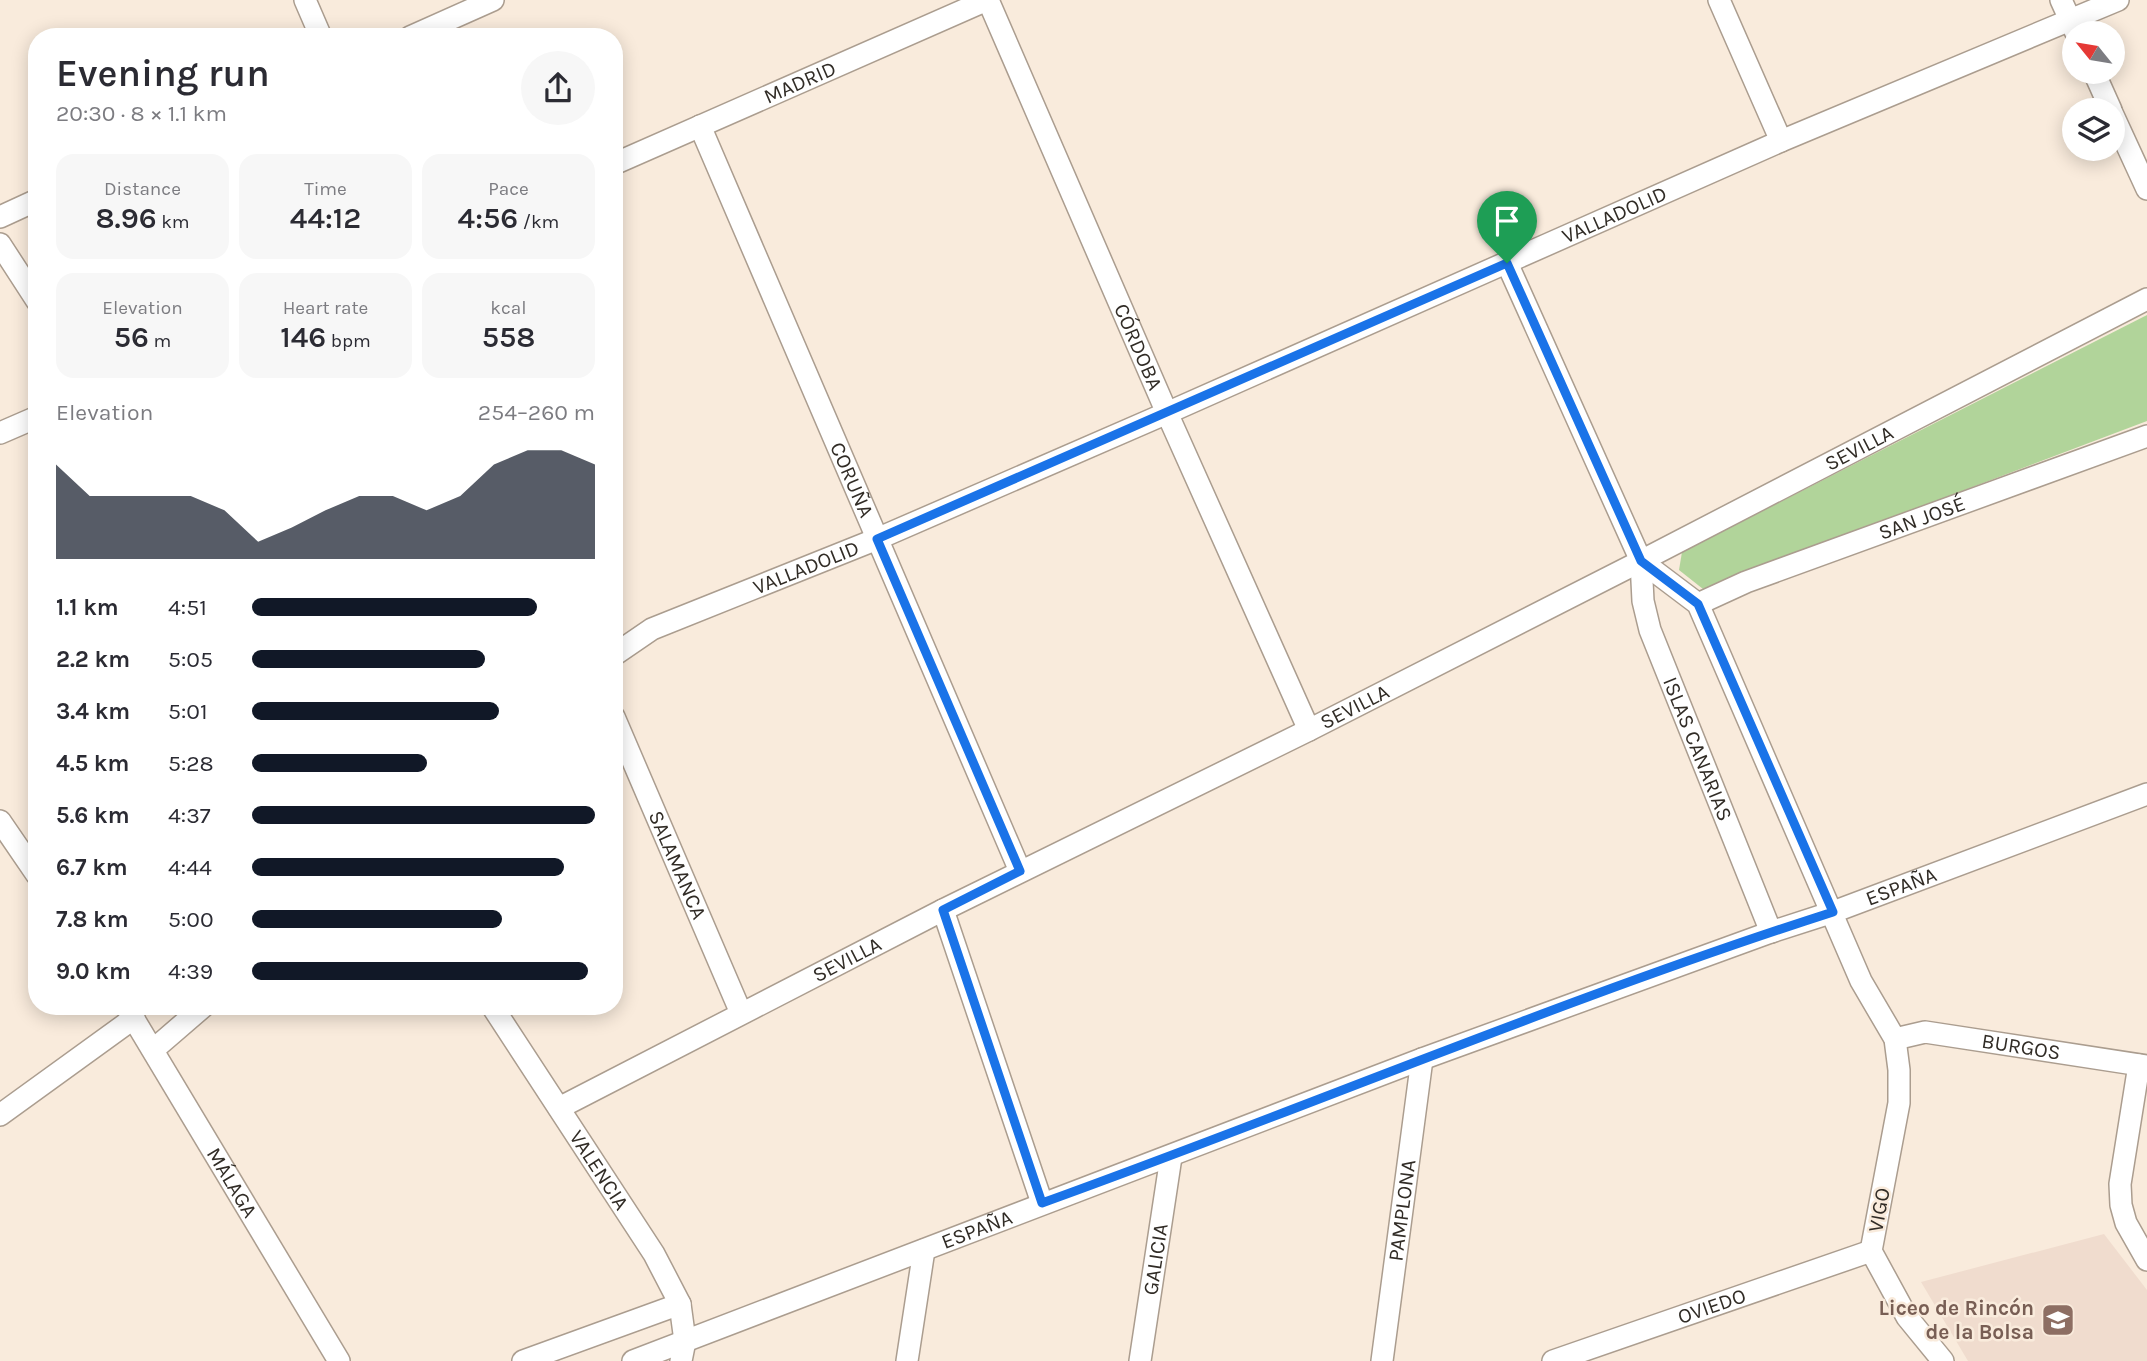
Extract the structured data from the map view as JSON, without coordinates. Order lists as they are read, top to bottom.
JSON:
{
  "streets": {
    "street": [
      "MADRID",
      "VALLADOLID",
      "CÓRDOBA",
      "SEVILLA",
      "CORUÑA",
      "SAN JOSÉ",
      "ISLAS CANARIAS",
      "SALAMANCA",
      "ESPAÑA",
      "BURGOS",
      "VALENCIA",
      "MÁLAGA",
      "PAMPLONA",
      "VIGO",
      "GALICIA",
      "OVIEDO"
    ]
  },
  "crossings": [
    ["MADRID", "CÓRDOBA"],
    ["MADRID", "CORUÑA"],
    ["VALLADOLID", "CÓRDOBA"],
    ["VALLADOLID", "CORUÑA"],
    ["VALLADOLID", "ISLAS CANARIAS"],
    ["CÓRDOBA", "SEVILLA"],
    ["SEVILLA", "CORUÑA"],
    ["SEVILLA", "ISLAS CANARIAS"],
    ["SEVILLA", "SALAMANCA"],
    ["SEVILLA", "VALENCIA"],
    ["SAN JOSÉ", "ISLAS CANARIAS"],
    ["ISLAS CANARIAS", "ESPAÑA"],
    ["ISLAS CANARIAS", "BURGOS"],
    ["ISLAS CANARIAS", "VIGO"],
    ["ESPAÑA", "VALENCIA"],
    ["ESPAÑA", "PAMPLONA"],
    ["ESPAÑA", "GALICIA"],
    ["BURGOS", "VIGO"],
    ["VIGO", "OVIEDO"]
  ],
  "places": {
    "school or university": ["Liceo de Rincón de la Bolsa"]
  },
  "north": "top left",
  "page": {
    "heading": ["Evening run", "20:30 · 8 × 1.1 km"],
    "stats": [
      ["Distance", "8.96 km"],
      ["Time", "44:12"],
      ["Pace", "4:56 /km"],
      ["Elevation", "56 m"],
      ["Heart rate", "146 bpm"],
      ["kcal", "558"]
    ],
    "chart": ["Elevation", "254–260 m"],
    "list": [
      {
        "name": "1.1 km",
        "note": "4:51"
      },
      {
        "name": "2.2 km",
        "note": "5:05"
      },
      {
        "name": "3.4 km",
        "note": "5:01"
      },
      {
        "name": "4.5 km",
        "note": "5:28"
      },
      {
        "name": "5.6 km",
        "note": "4:37"
      },
      {
        "name": "6.7 km",
        "note": "4:44"
      },
      {
        "name": "7.8 km",
        "note": "5:00"
      },
      {
        "name": "9.0 km",
        "note": "4:39"
      }
    ]
  }
}
